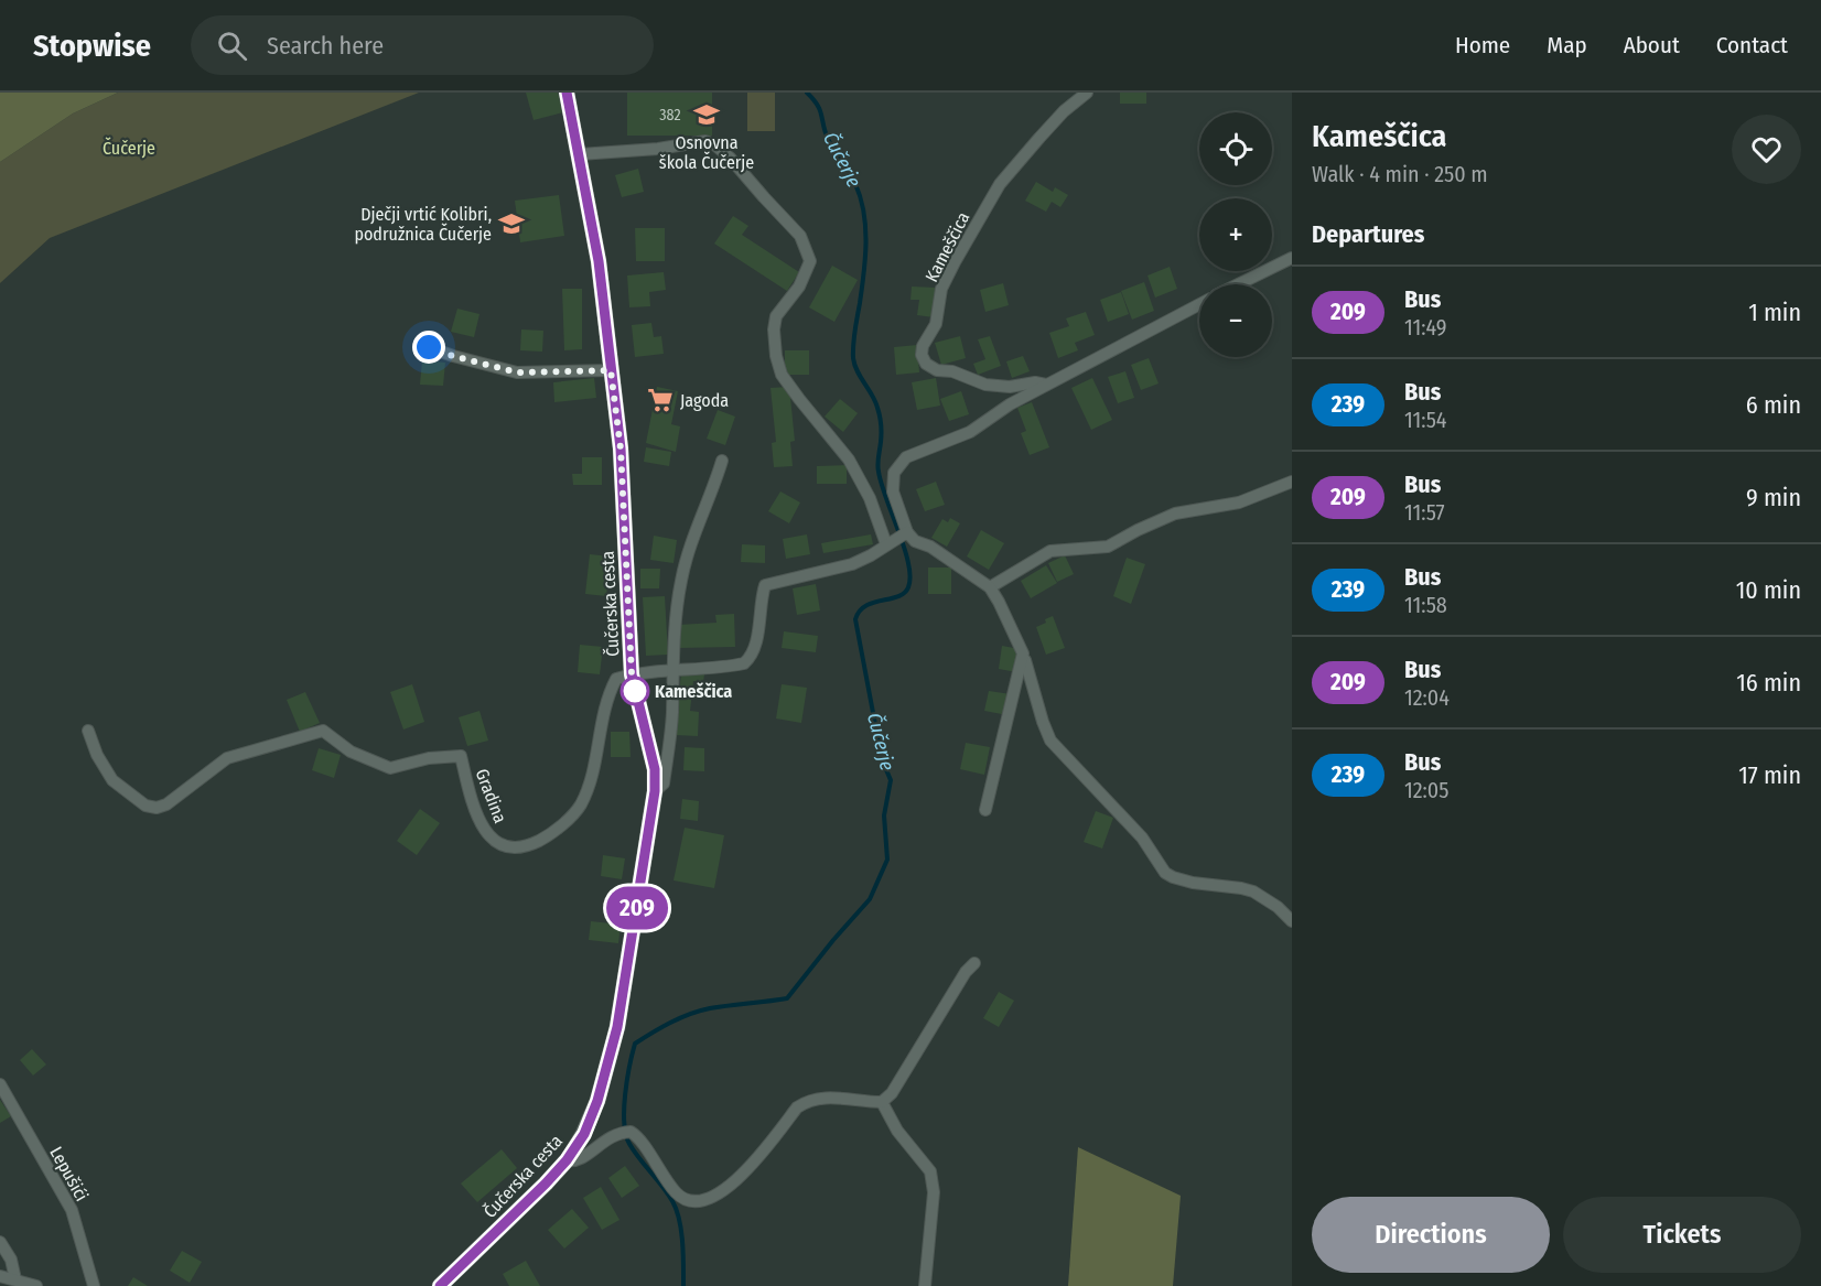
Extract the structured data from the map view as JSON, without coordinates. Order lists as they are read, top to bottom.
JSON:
{
  "streets": {
    "street": [
      "Kameščica",
      "Čučerska cesta",
      "Gradina",
      "Lepušići"
    ]
  },
  "crossings": [
    ["Čučerska cesta", "Gradina"]
  ],
  "water": ["Čučerje"],
  "parks": ["Čučerje"],
  "places": {
    "school or university": ["Osnovna škola Čučerje", "Dječji vrtić Kolibri, podružnica Čučerje"],
    "supermarket": ["Jagoda"],
    "other": ["Kameščica"]
  },
  "lines": ["bus line 209"],
  "house_numbers": ["382"],
  "page": {
    "header": "Stopwise",
    "search": "Search here",
    "nav": [
      "Home",
      "Map",
      "About",
      "Contact"
    ],
    "on_map": "209",
    "heading": [
      ["Kameščica", "Walk · 4 min · 250 m"],
      "Departures"
    ],
    "map_buttons": ["+", "−"],
    "list": [
      {
        "mark": "209",
        "name": "Bus",
        "note": "11:49",
        "value": "1 min"
      },
      {
        "mark": "239",
        "name": "Bus",
        "note": "11:54",
        "value": "6 min"
      },
      {
        "mark": "209",
        "name": "Bus",
        "note": "11:57",
        "value": "9 min"
      },
      {
        "mark": "239",
        "name": "Bus",
        "note": "11:58",
        "value": "10 min"
      },
      {
        "mark": "209",
        "name": "Bus",
        "note": "12:04",
        "value": "16 min"
      },
      {
        "mark": "239",
        "name": "Bus",
        "note": "12:05",
        "value": "17 min"
      }
    ],
    "buttons": ["Directions", "Tickets"]
  }
}
